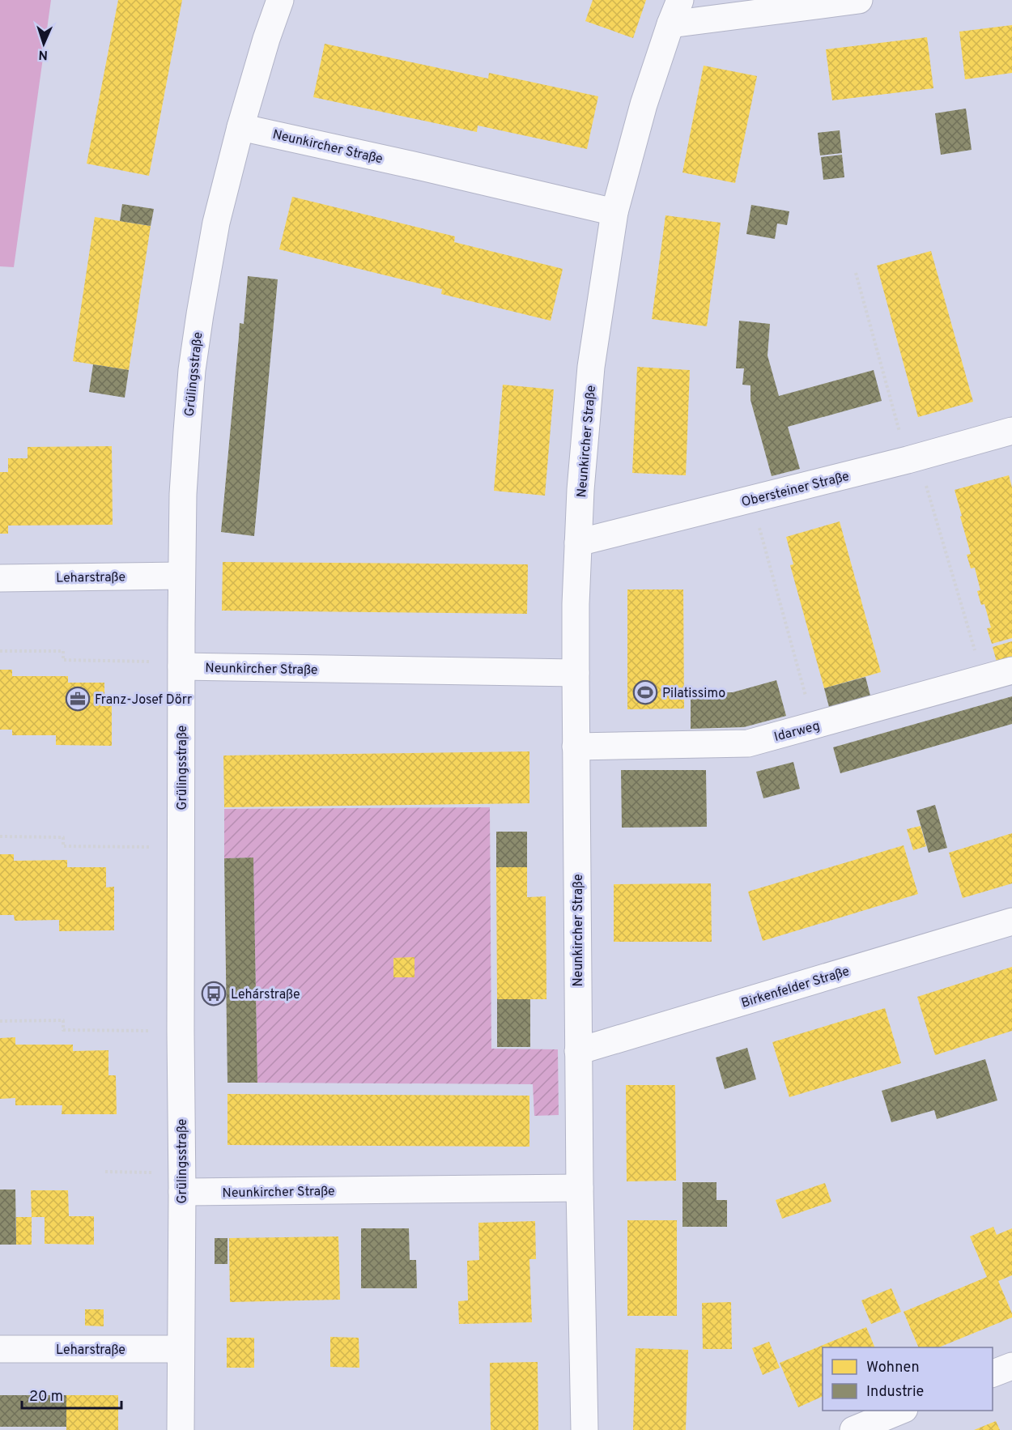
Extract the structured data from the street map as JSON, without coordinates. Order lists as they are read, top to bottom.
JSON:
{
  "streets": {
    "street": [
      "Neunkircher Straße",
      "Grülingsstraße",
      "Obersteiner Straße",
      "Leharstraße",
      "Idarweg",
      "Birkenfelder Straße"
    ]
  },
  "crossings": [
    ["Neunkircher Straße", "Grülingsstraße"],
    ["Neunkircher Straße", "Obersteiner Straße"],
    ["Neunkircher Straße", "Idarweg"],
    ["Neunkircher Straße", "Birkenfelder Straße"],
    ["Grülingsstraße", "Leharstraße"]
  ],
  "places": {
    "sports": ["Pilatissimo"],
    "office": ["Franz-Josef Dörr"],
    "bus stop": ["Lehárstraße"]
  },
  "legend": ["Wohnen", "Industrie"],
  "scale_bar": "20 m",
  "north": "bottom"
}
